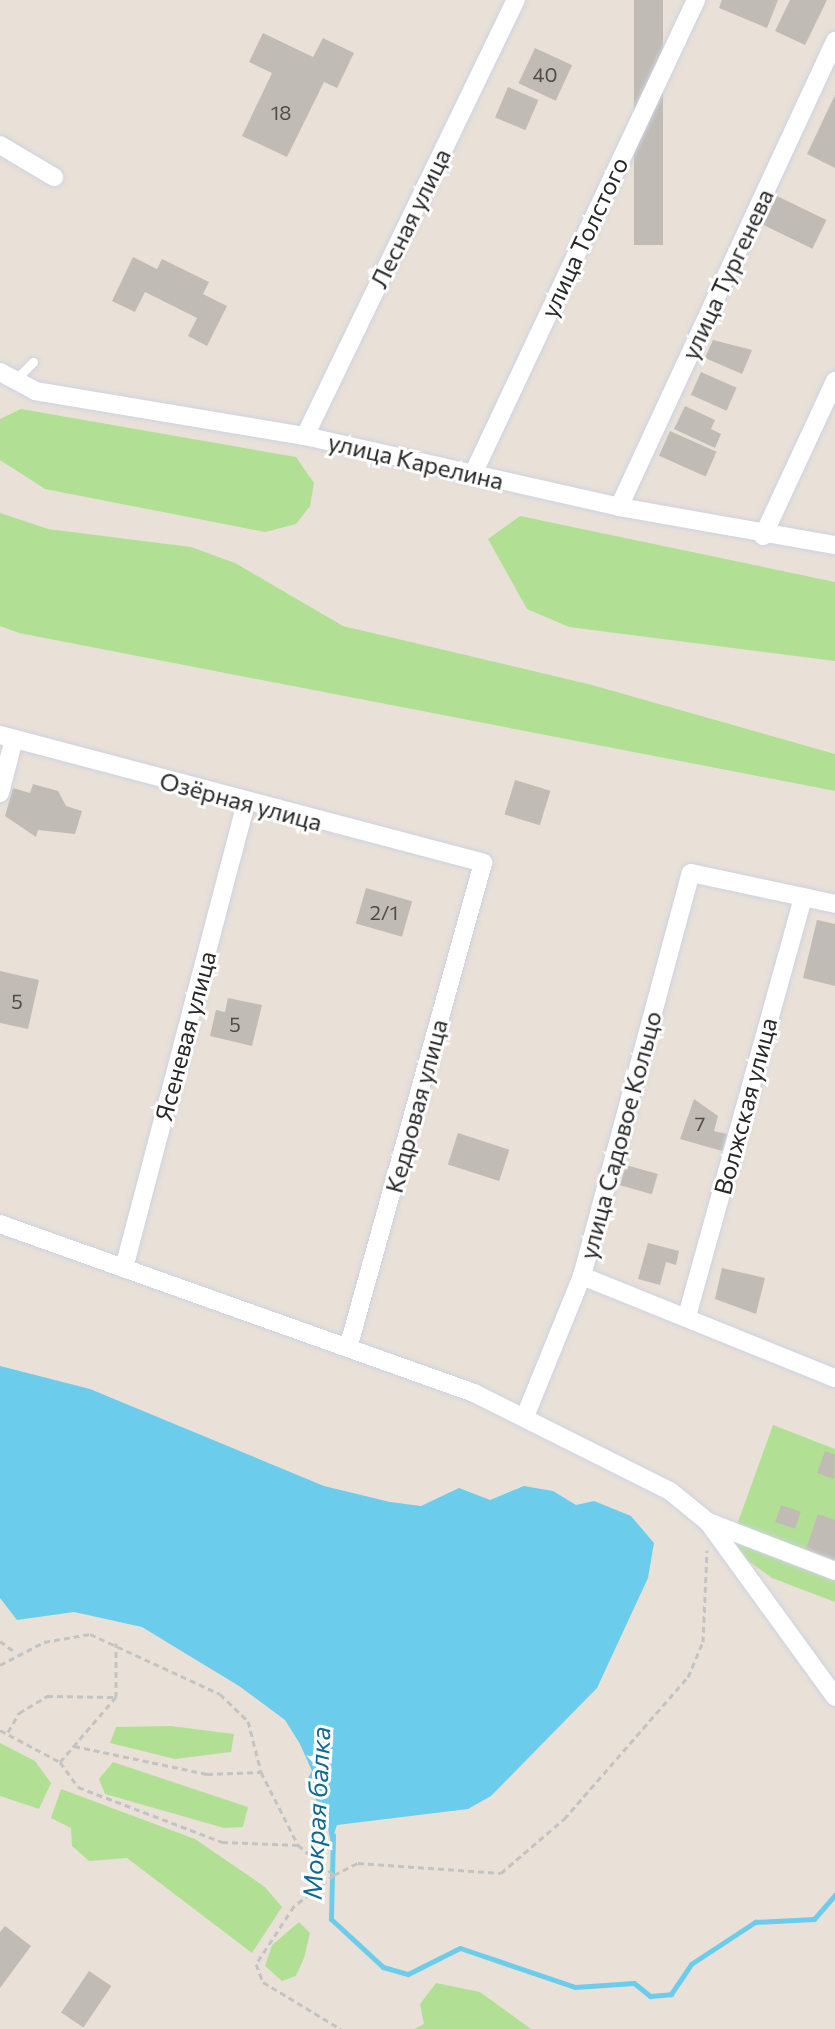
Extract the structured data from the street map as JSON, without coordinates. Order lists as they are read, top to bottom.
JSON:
{
  "streets": {
    "street": [
      "Лесная улица",
      "улица Толстого",
      "улица Тургенева",
      "улица Карелина",
      "Озёрная улица",
      "Ясеневая улица",
      "Кедровая улица",
      "Волжская улица",
      "улица Садовое Кольцо"
    ]
  },
  "crossings": [
    ["Лесная улица", "улица Карелина"],
    ["улица Толстого", "улица Карелина"],
    ["улица Тургенева", "улица Карелина"],
    ["Озёрная улица", "Ясеневая улица"],
    ["Озёрная улица", "Кедровая улица"],
    ["Волжская улица", "улица Садовое Кольцо"]
  ],
  "water": ["Мокрая балка"],
  "house_numbers": [
    "40",
    "18",
    "2/1",
    "5",
    "5",
    "7"
  ]
}
